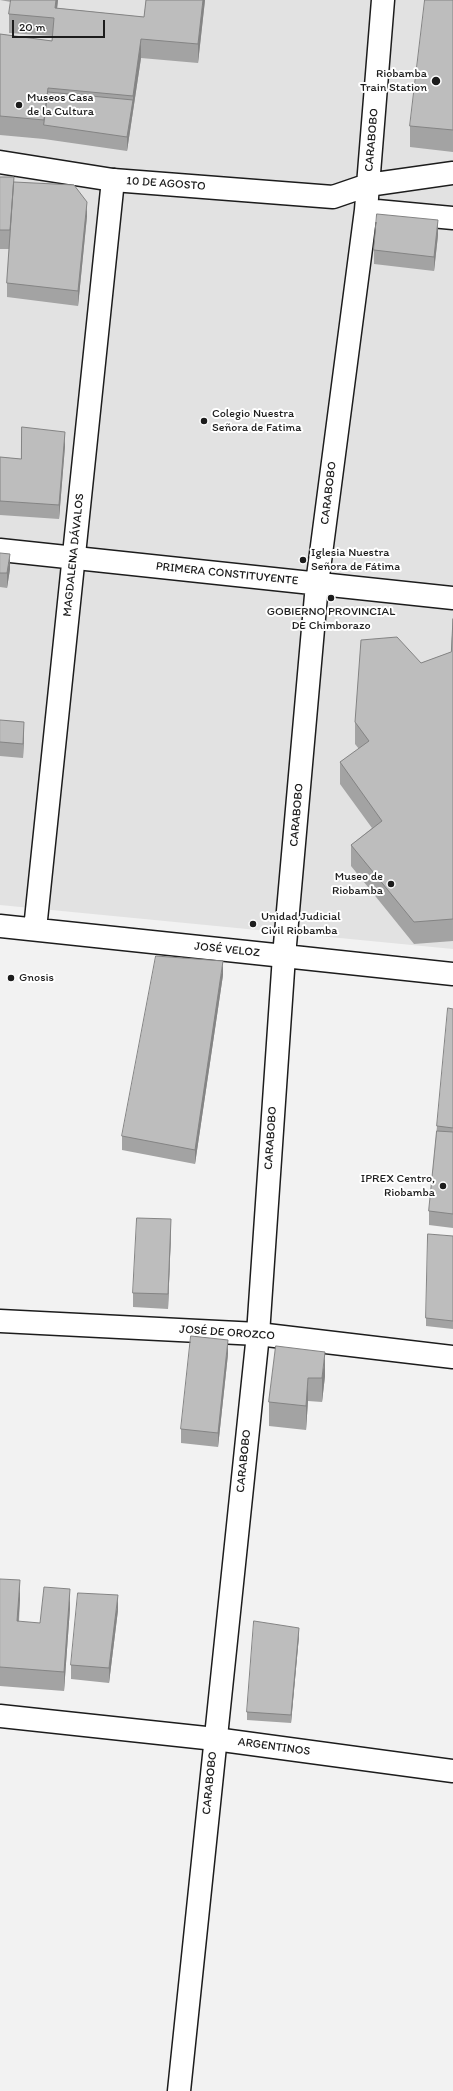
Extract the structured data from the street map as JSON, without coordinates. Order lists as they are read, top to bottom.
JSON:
{
  "streets": {
    "main road": [
      "CARABOBO",
      "10 DE AGOSTO",
      "MAGDALENA DÁVALOS",
      "PRIMERA CONSTITUYENTE",
      "JOSÉ VELOZ",
      "JOSÉ DE OROZCO",
      "ARGENTINOS"
    ]
  },
  "crossings": [
    ["CARABOBO", "10 DE AGOSTO"],
    ["CARABOBO", "PRIMERA CONSTITUYENTE"],
    ["CARABOBO", "JOSÉ VELOZ"],
    ["CARABOBO", "JOSÉ DE OROZCO"],
    ["CARABOBO", "ARGENTINOS"],
    ["10 DE AGOSTO", "MAGDALENA DÁVALOS"],
    ["MAGDALENA DÁVALOS", "PRIMERA CONSTITUYENTE"],
    ["MAGDALENA DÁVALOS", "JOSÉ VELOZ"]
  ],
  "places": [
    "Riobamba Train Station",
    "Museos Casa de la Cultura",
    "Colegio Nuestra Señora de Fatima",
    "Iglesia Nuestra Señora de Fátima",
    "GOBIERNO PROVINCIAL DE Chimborazo",
    "Museo de Riobamba",
    "Unidad Judicial Civil Riobamba",
    "Gnosis",
    "IPREX Centro, Riobamba"
  ],
  "scale_bar": "20 m"
}
